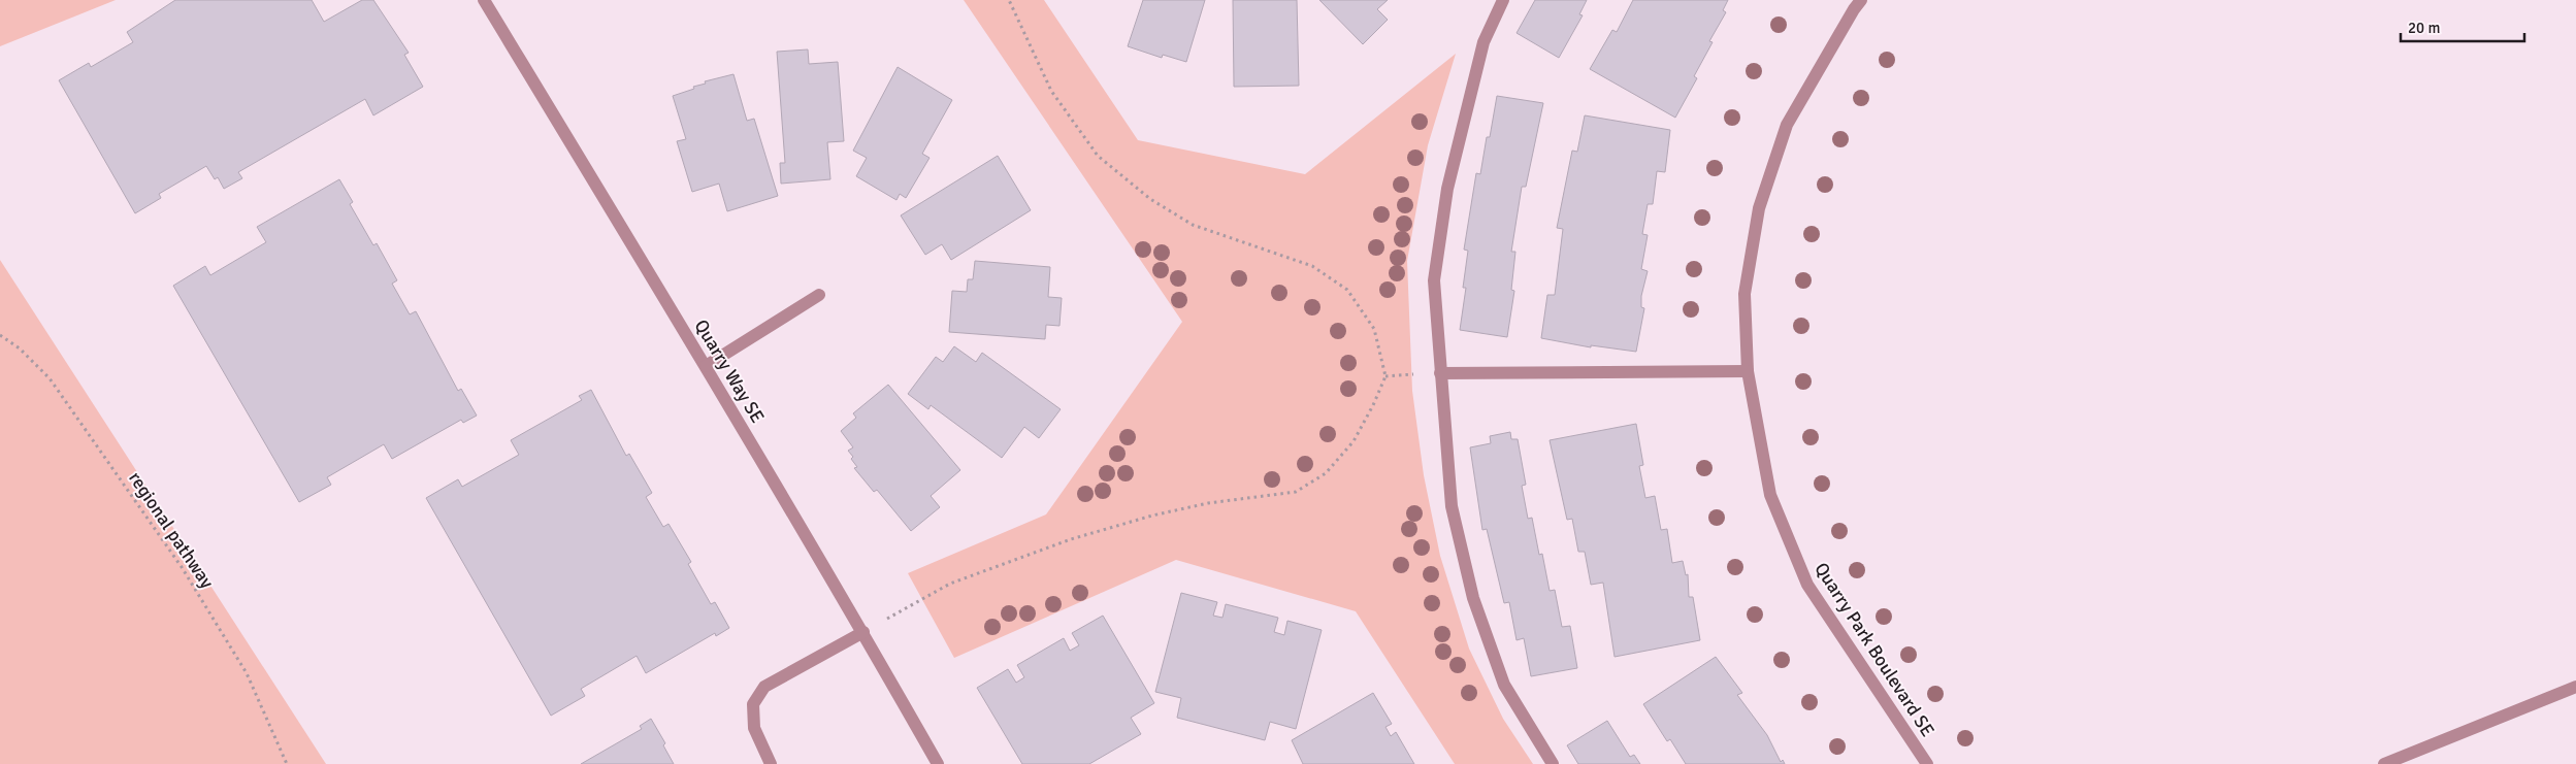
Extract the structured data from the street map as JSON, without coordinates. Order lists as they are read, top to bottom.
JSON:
{
  "streets": {
    "street": ["Quarry Way SE", "Quarry Park Boulevard SE"],
    "path": ["regional pathway"]
  },
  "scale_bar": "20 m"
}
